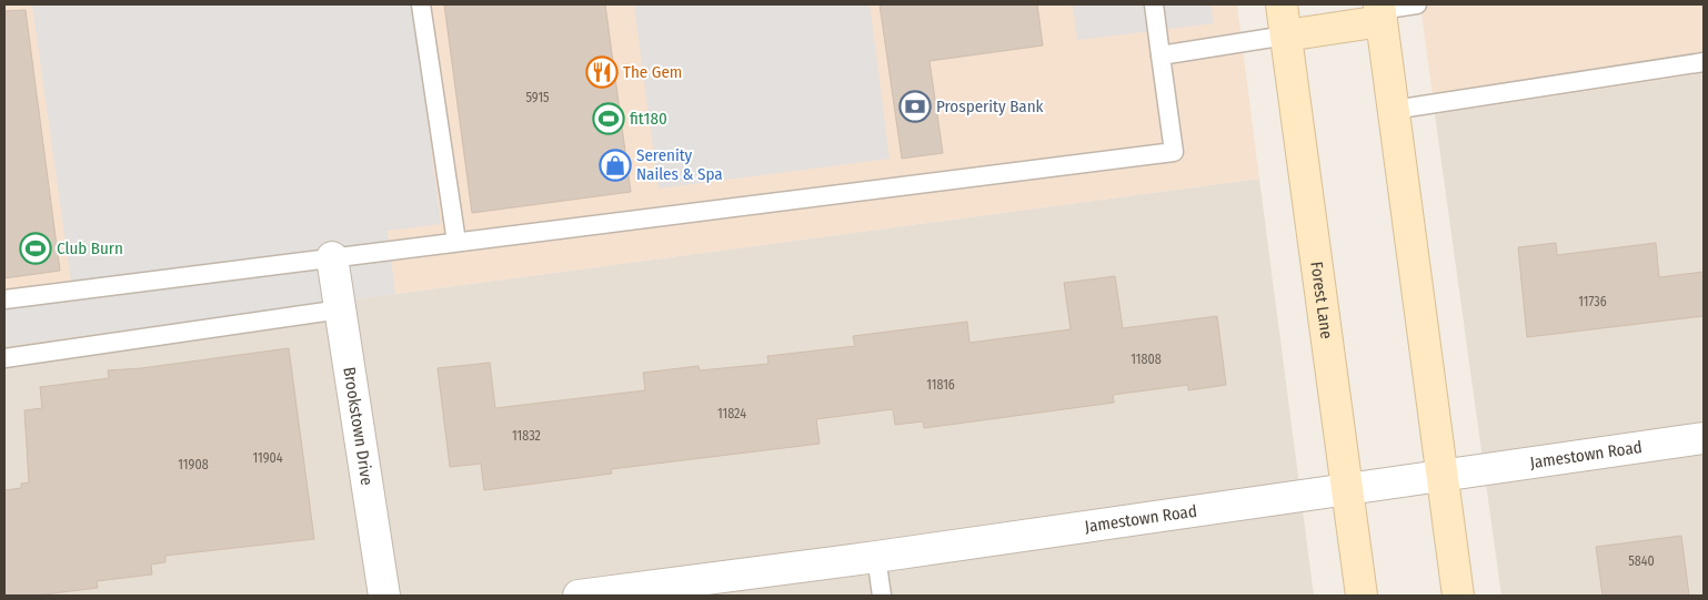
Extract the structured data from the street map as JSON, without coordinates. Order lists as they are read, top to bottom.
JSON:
{
  "streets": {
    "main road": ["Forest Lane"],
    "street": ["Brookstown Drive", "Jamestown Road"]
  },
  "crossings": [
    ["Forest Lane", "Jamestown Road"]
  ],
  "places": {
    "restaurant": ["The Gem"],
    "bank": ["Prosperity Bank"],
    "sports": ["fit180", "Club Burn"],
    "shop": ["Serenity Nailes & Spa"]
  },
  "house_numbers": [
    "5915",
    "11736",
    "11808",
    "11816",
    "11824",
    "11832",
    "11904",
    "11908",
    "5840"
  ]
}
